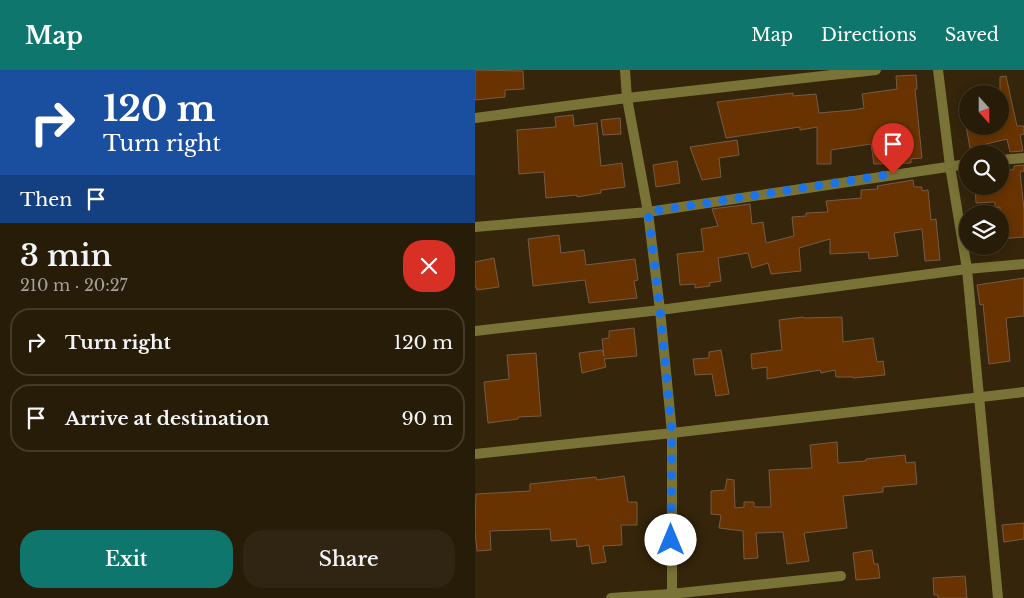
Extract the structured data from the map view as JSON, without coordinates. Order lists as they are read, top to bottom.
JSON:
{
  "north": "bottom",
  "page": {
    "header": "Map",
    "nav": ["Map", "Directions", "Saved"],
    "turn": ["120 m", "Turn right"],
    "then": "Then",
    "heading": ["3 min", "210 m · 20:27"],
    "list": [
      {
        "name": "Turn right",
        "value": "120 m"
      },
      {
        "name": "Arrive at destination",
        "value": "90 m"
      }
    ],
    "buttons": ["Exit", "Share"]
  }
}
